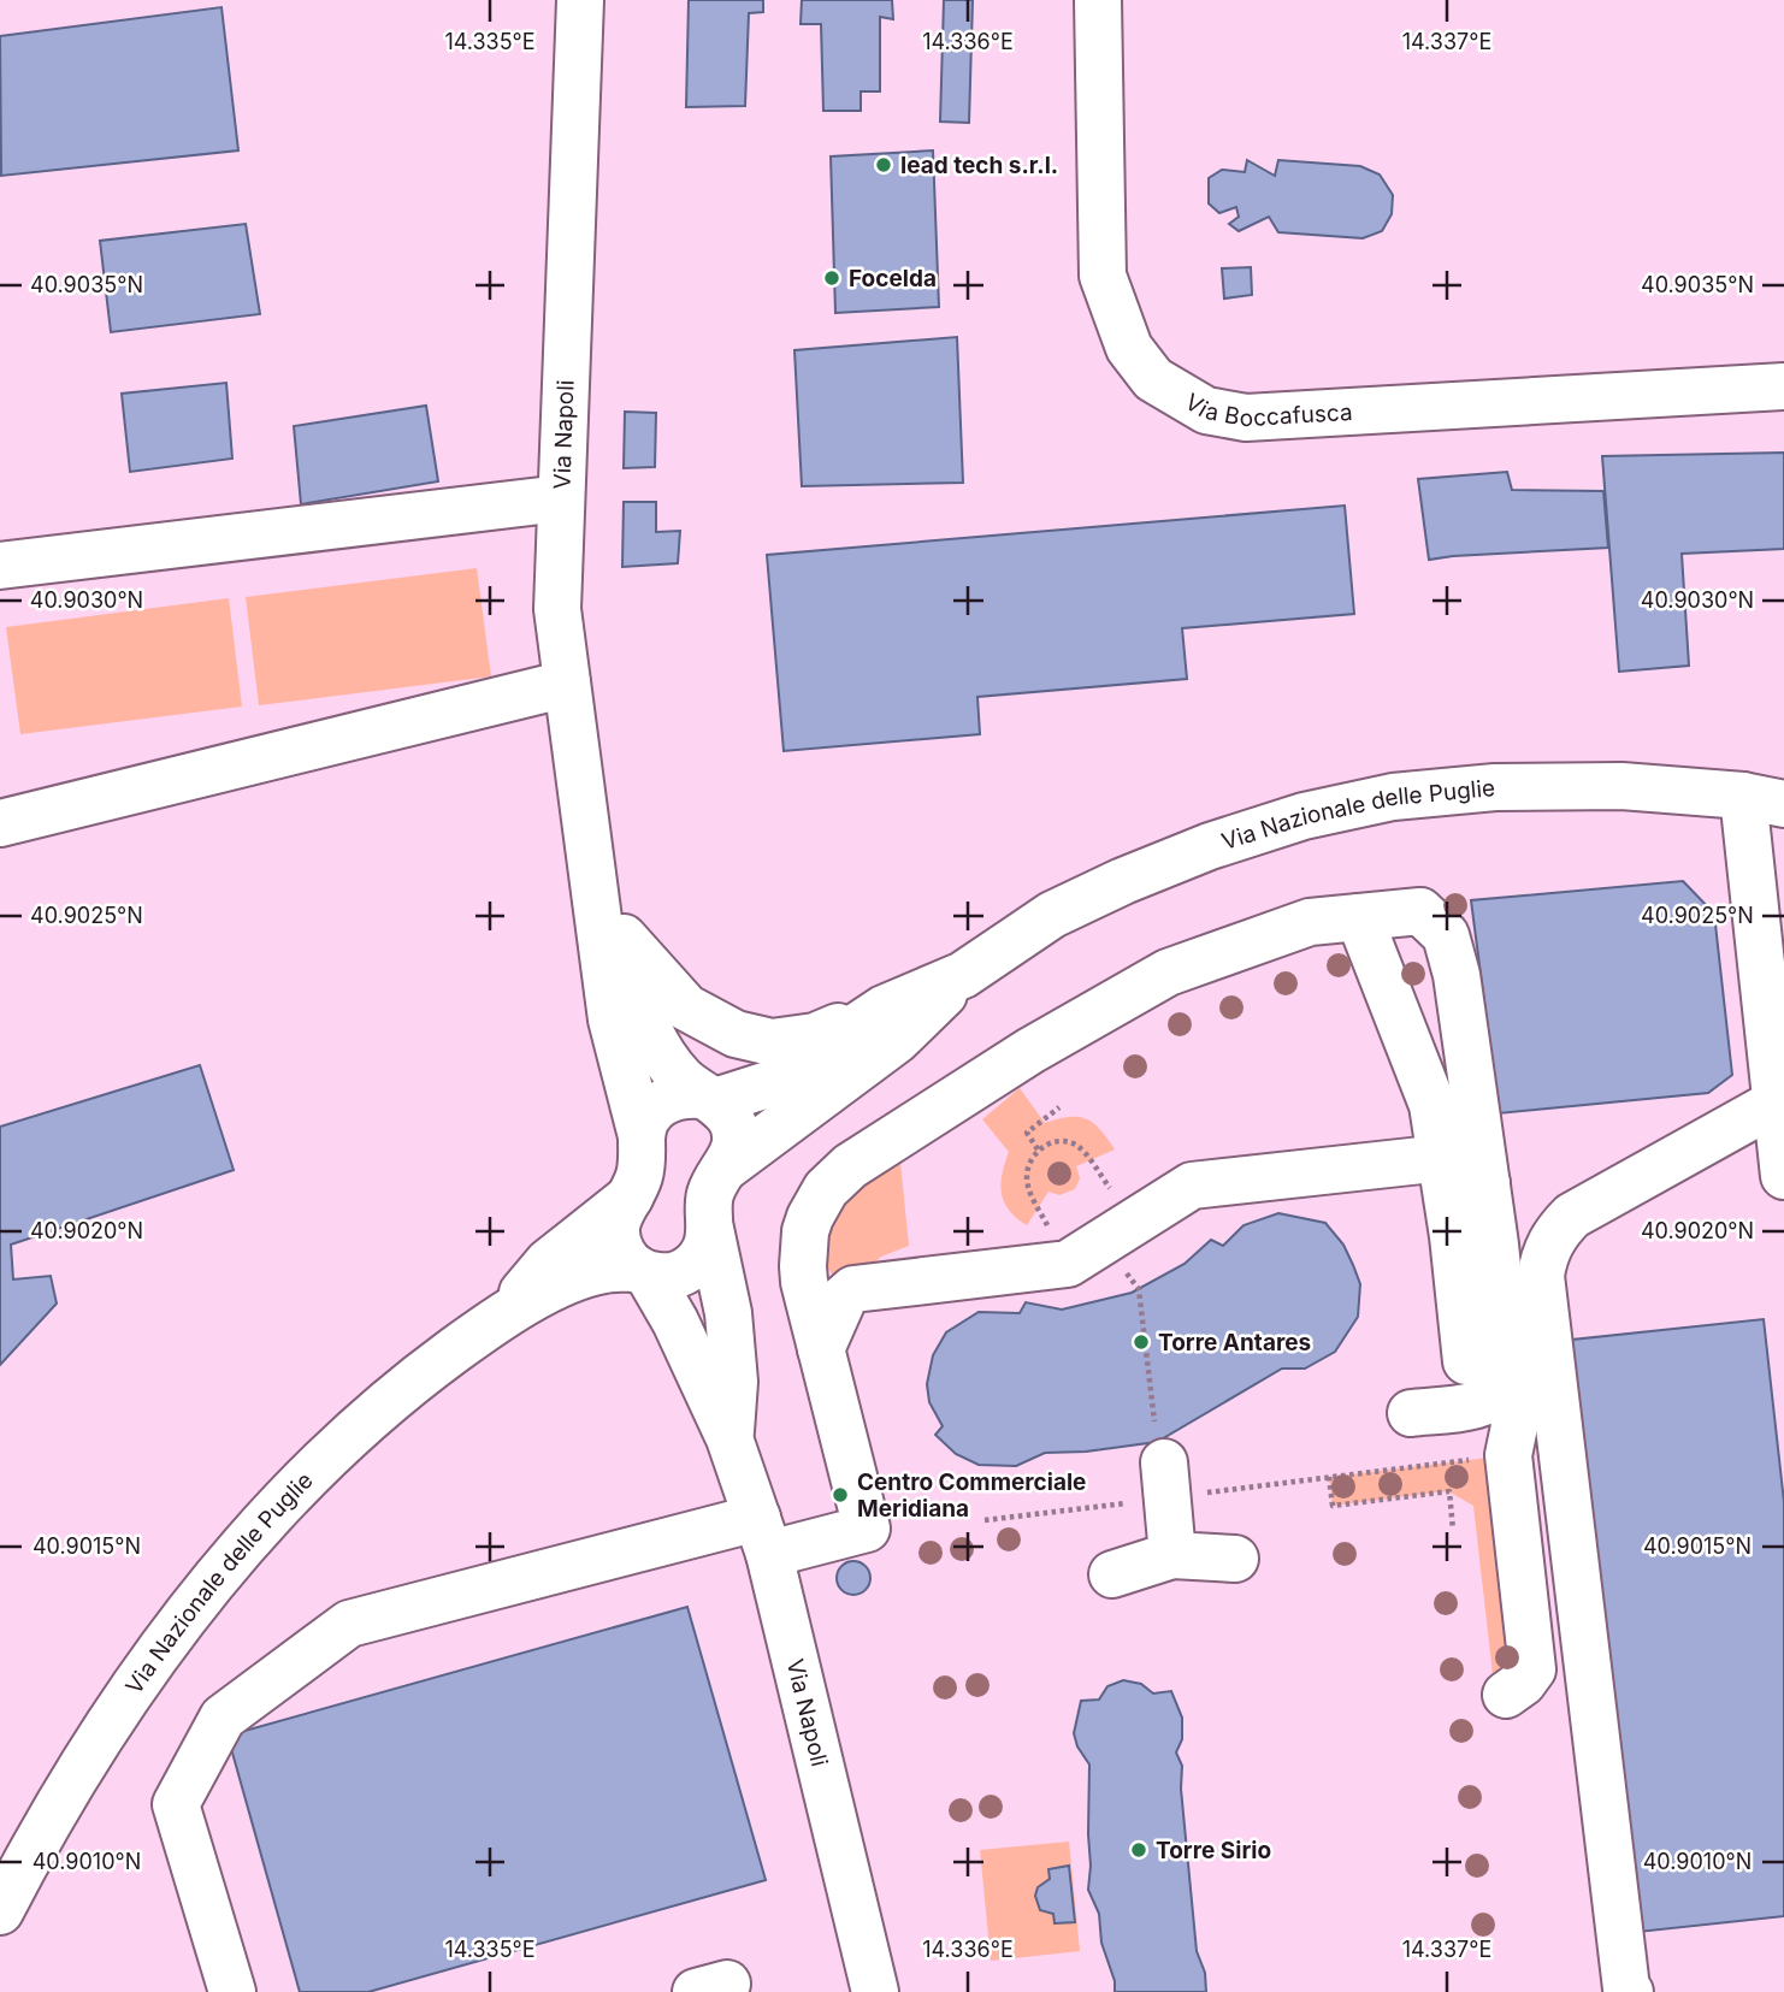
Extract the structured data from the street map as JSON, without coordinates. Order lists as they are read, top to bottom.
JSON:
{
  "streets": {
    "main road": ["Via Boccafusca", "Via Napoli", "Via Nazionale delle Puglie"]
  },
  "crossings": [
    ["Via Napoli", "Via Nazionale delle Puglie"]
  ],
  "places": [
    "lead tech s.r.l.",
    "Focelda",
    "Torre Antares",
    "Centro Commerciale Meridiana",
    "Torre Sirio"
  ],
  "coordinates": [
    "14.335°E",
    "14.336°E",
    "14.337°E",
    "40.9035°N",
    "40.9030°N",
    "40.9025°N",
    "40.9020°N",
    "40.9015°N",
    "40.9010°N"
  ]
}
